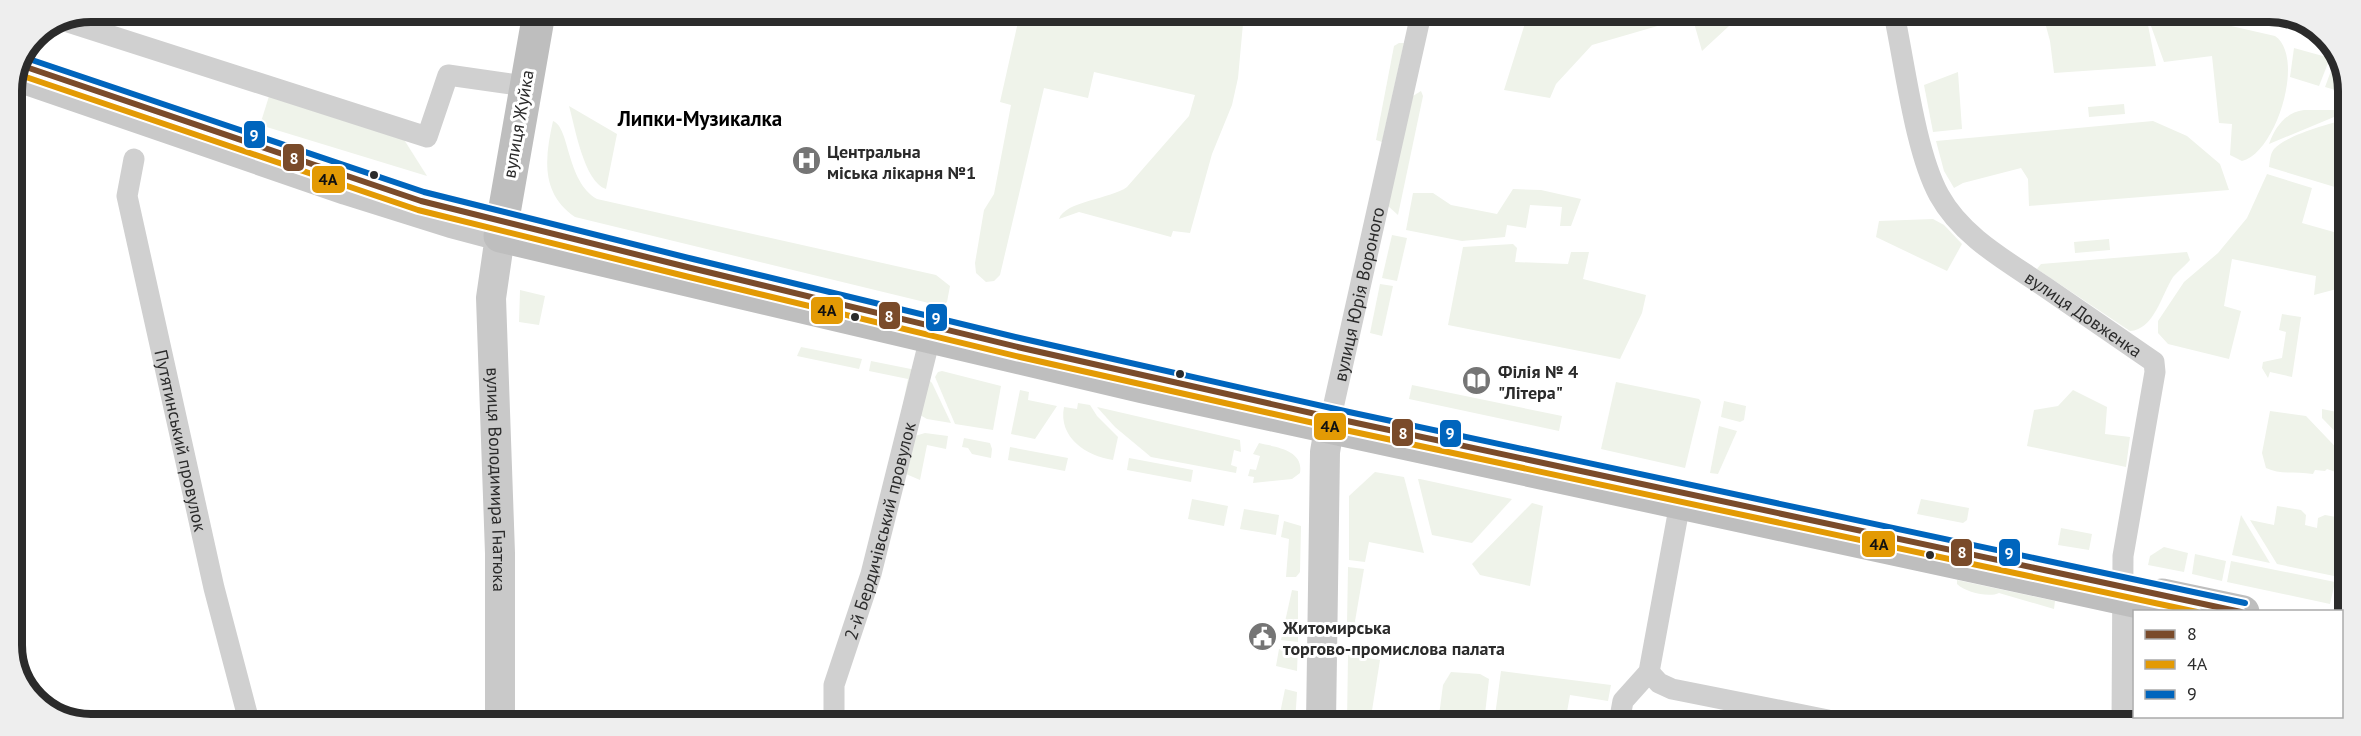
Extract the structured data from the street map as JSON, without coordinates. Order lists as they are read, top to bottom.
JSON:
{
  "streets": {
    "highway": ["вулиця Жуйка"],
    "main road": ["вулиця Юрія Вороного", "вулиця Володимира Гнатюка"],
    "street": ["вулиця Довженка", "Путятинський провулок", "2-й Бердичівський провулок"]
  },
  "crossings": [
    ["вулиця Жуйка", "вулиця Володимира Гнатюка"]
  ],
  "districts": ["Липки-Музикалка"],
  "places": {
    "hospital": ["Центральна міська лікарня №1"],
    "library": ["Філія № 4 \"Літера\""],
    "public building": ["Житомирська торгово-промислова палата"]
  },
  "lines": ["transit line 9", "transit line 8", "transit line 4А"],
  "legend": ["8", "4А", "9"]
}
